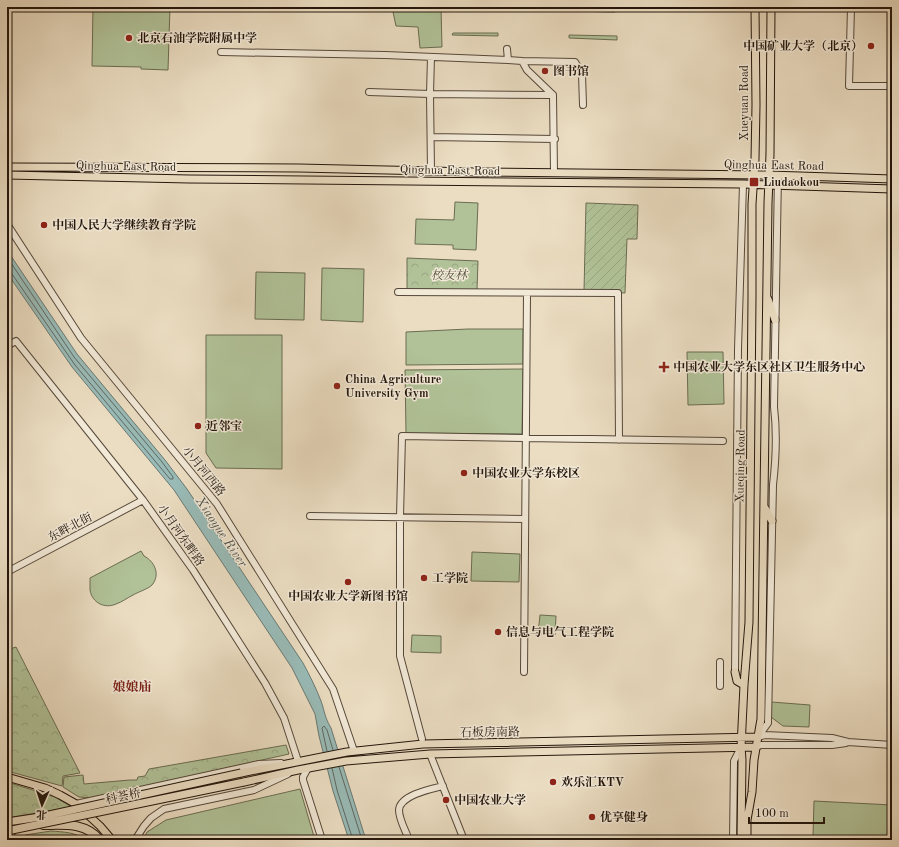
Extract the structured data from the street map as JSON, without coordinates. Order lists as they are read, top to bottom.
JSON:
{
  "streets": {
    "main road": [
      "Xueyuan Road",
      "Qinghua East Road",
      "Xueqing Road",
      "石板房南路",
      "科荟桥"
    ],
    "street": ["小月河西路", "东畔北街", "小月河东畔路"]
  },
  "crossings": [
    ["Xueyuan Road", "Qinghua East Road"],
    ["Xueyuan Road", "Xueqing Road"],
    ["Qinghua East Road", "Xueqing Road"],
    ["Xueqing Road", "石板房南路"],
    ["小月河西路", "石板房南路"],
    ["东畔北街", "小月河东畔路"],
    ["小月河东畔路", "石板房南路"],
    ["石板房南路", "科荟桥"]
  ],
  "districts": ["娘娘庙"],
  "water": ["Xiaoyue River"],
  "parks": ["校友林"],
  "places": {
    "other": [
      "北京石油学院附属中学",
      "中国矿业大学（北京）",
      "图书馆",
      "中国人民大学继续教育学院",
      "China Agriculture University Gym",
      "近邻宝",
      "中国农业大学东校区",
      "工学院",
      "中国农业大学新图书馆",
      "信息与电气工程学院",
      "欢乐汇KTV",
      "中国农业大学",
      "优享健身"
    ],
    "transit": ["Liudaokou"],
    "health": ["中国农业大学东区社区卫生服务中心"]
  },
  "scale_bar": "100 m",
  "north": "bottom"
}
